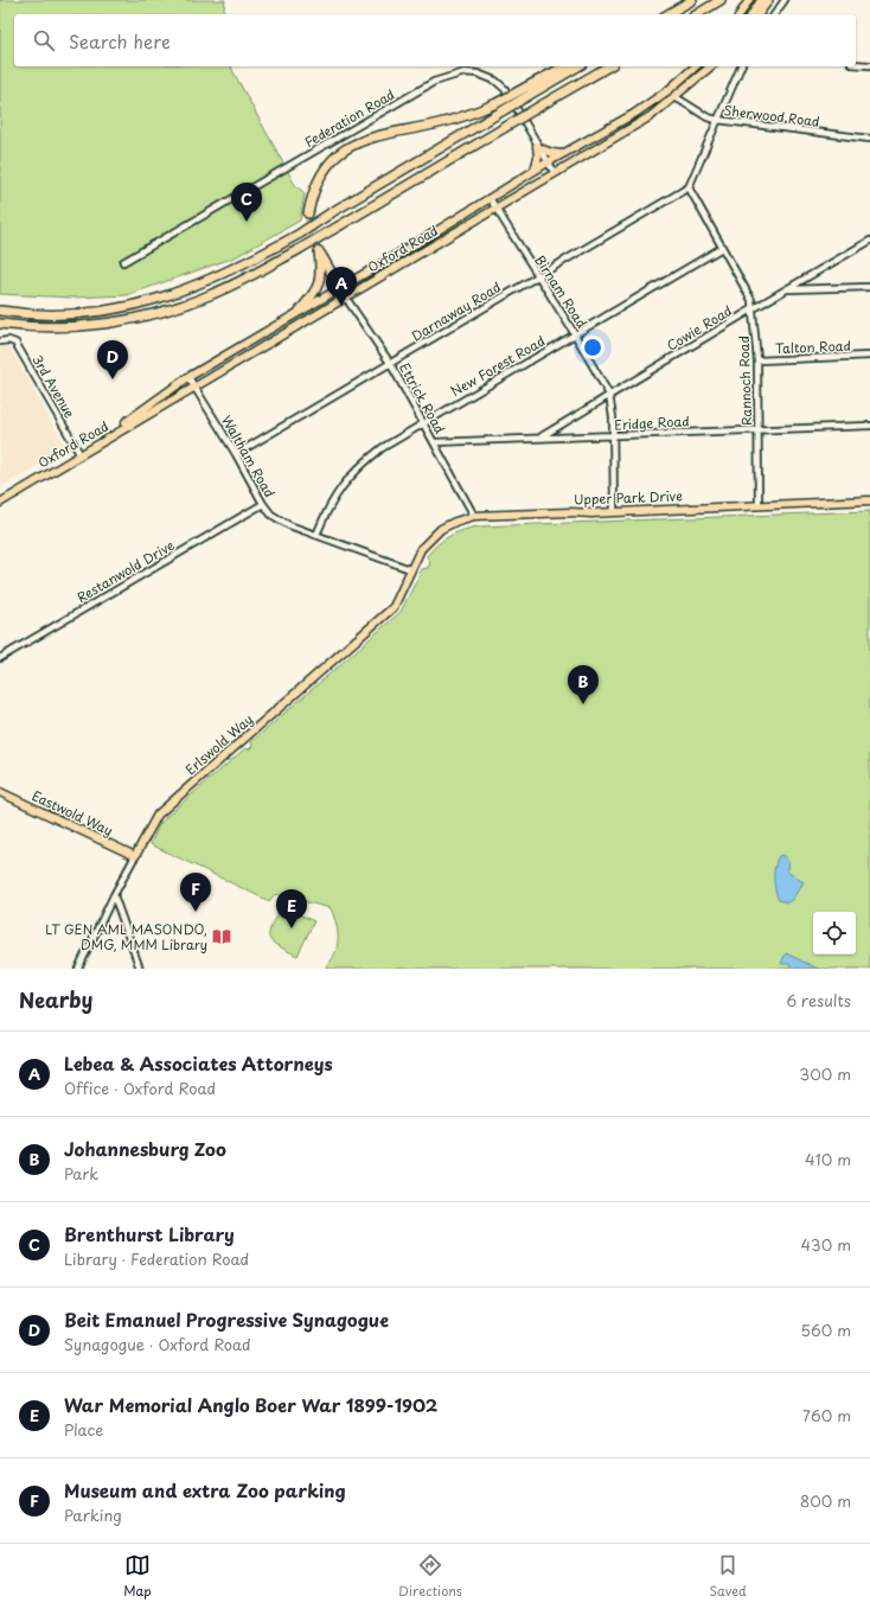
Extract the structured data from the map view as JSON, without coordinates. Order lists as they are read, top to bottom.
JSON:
{
  "streets": {
    "main road": [
      "Oxford Road",
      "Upper Park Drive",
      "Erlswold Way",
      "Eastwold Way"
    ],
    "street": [
      "Sherwood Road",
      "Federation Road",
      "Birnam Road",
      "Darnaway Road",
      "Cowie Road",
      "Talton Road",
      "New Forest Road",
      "Rannoch Road",
      "3rd Avenue",
      "Ettrick Road",
      "Eridge Road",
      "Waltham Road",
      "Restanwold Drive"
    ]
  },
  "crossings": [
    ["Sherwood Road", "Oxford Road"],
    ["Federation Road", "Oxford Road"],
    ["Oxford Road", "Birnam Road"],
    ["Oxford Road", "3rd Avenue"],
    ["Oxford Road", "Ettrick Road"],
    ["Oxford Road", "Waltham Road"],
    ["Birnam Road", "Darnaway Road"],
    ["Birnam Road", "Cowie Road"],
    ["Birnam Road", "New Forest Road"],
    ["Birnam Road", "Eridge Road"],
    ["Birnam Road", "Upper Park Drive"],
    ["Darnaway Road", "Rannoch Road"],
    ["Darnaway Road", "Ettrick Road"],
    ["Darnaway Road", "Waltham Road"],
    ["Cowie Road", "Rannoch Road"],
    ["Cowie Road", "Eridge Road"],
    ["Talton Road", "Rannoch Road"],
    ["New Forest Road", "Rannoch Road"],
    ["New Forest Road", "Ettrick Road"],
    ["New Forest Road", "Waltham Road"],
    ["Rannoch Road", "Eridge Road"],
    ["Rannoch Road", "Upper Park Drive"],
    ["Ettrick Road", "Eridge Road"],
    ["Ettrick Road", "Upper Park Drive"],
    ["Waltham Road", "Upper Park Drive"],
    ["Waltham Road", "Restanwold Drive"],
    ["Waltham Road", "Erlswold Way"],
    ["Upper Park Drive", "Erlswold Way"],
    ["Erlswold Way", "Eastwold Way"]
  ],
  "places": {
    "library": ["LT GEN AML MASONDO, DMG, MMM Library"]
  },
  "page": {
    "search": "Search here",
    "pins": [
      "C",
      "A",
      "D",
      "B",
      "F",
      "E"
    ],
    "heading": ["Nearby", "6 results"],
    "list": [
      {
        "mark": "A",
        "name": "Lebea & Associates Attorneys",
        "note": "Office · Oxford Road",
        "value": "300 m"
      },
      {
        "mark": "B",
        "name": "Johannesburg Zoo",
        "note": "Park",
        "value": "410 m"
      },
      {
        "mark": "C",
        "name": "Brenthurst Library",
        "note": "Library · Federation Road",
        "value": "430 m"
      },
      {
        "mark": "D",
        "name": "Beit Emanuel Progressive Synagogue",
        "note": "Synagogue · Oxford Road",
        "value": "560 m"
      },
      {
        "mark": "E",
        "name": "War Memorial Anglo Boer War 1899-1902",
        "note": "Place",
        "value": "760 m"
      },
      {
        "mark": "F",
        "name": "Museum and extra Zoo parking",
        "note": "Parking",
        "value": "800 m"
      }
    ],
    "nav": ["Map", "Directions", "Saved"]
  }
}
